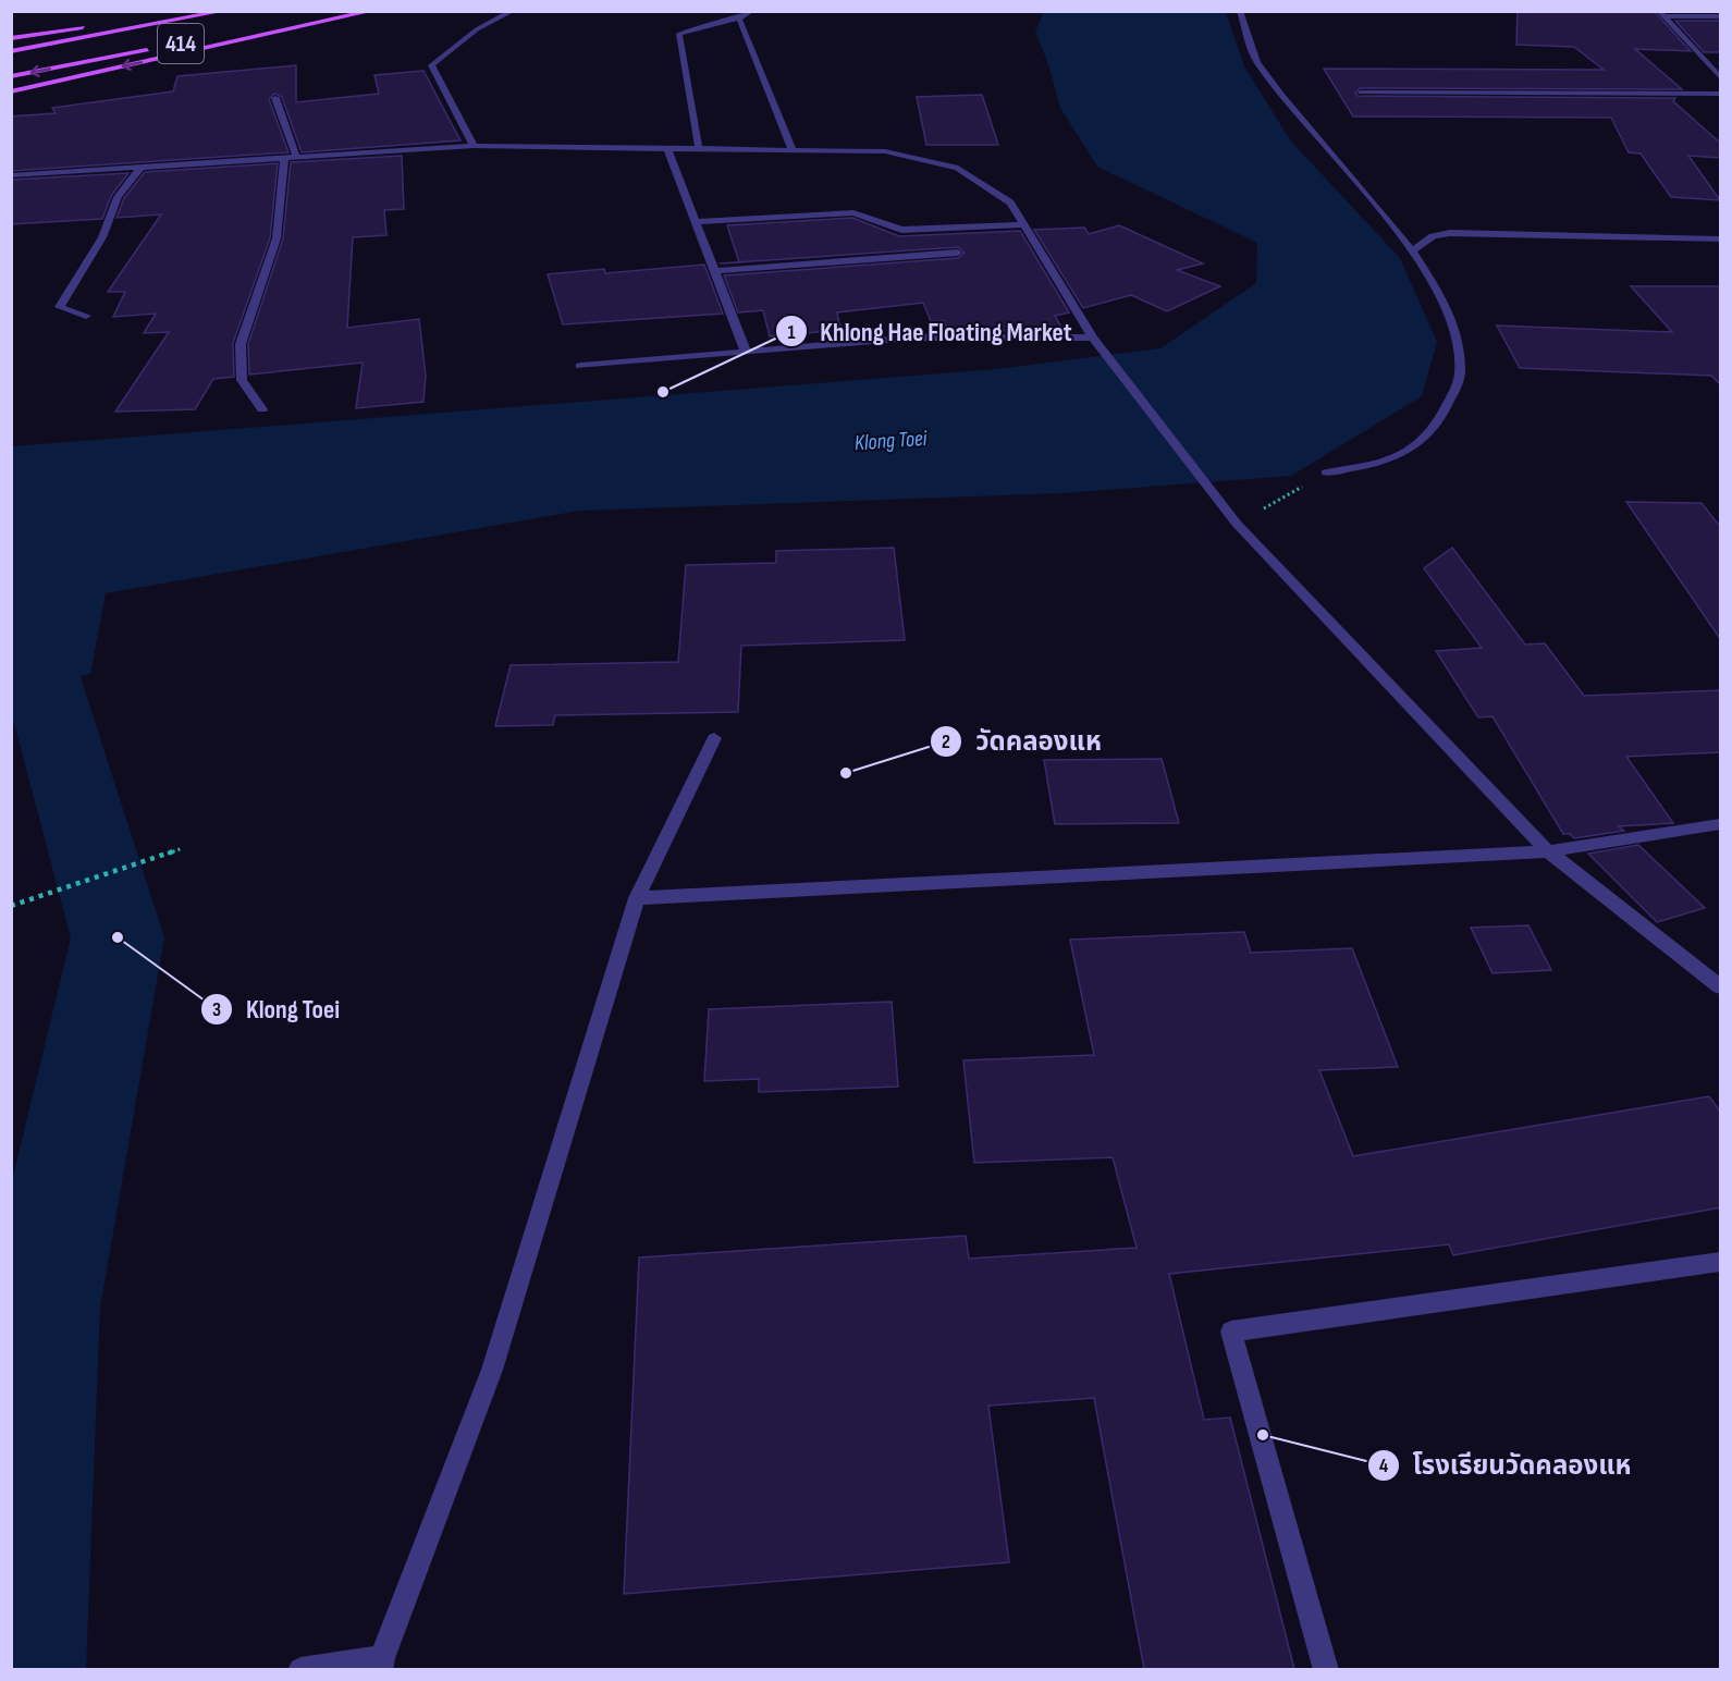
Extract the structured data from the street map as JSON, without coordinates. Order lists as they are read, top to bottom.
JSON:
{
  "streets": {
    "main road": ["414"]
  },
  "water": ["Klong Toei"],
  "places": [
    "Khlong Hae Floating Market",
    "วัดคลองแห",
    "Klong Toei",
    "โรงเรียนวัดคลองแห"
  ]
}
